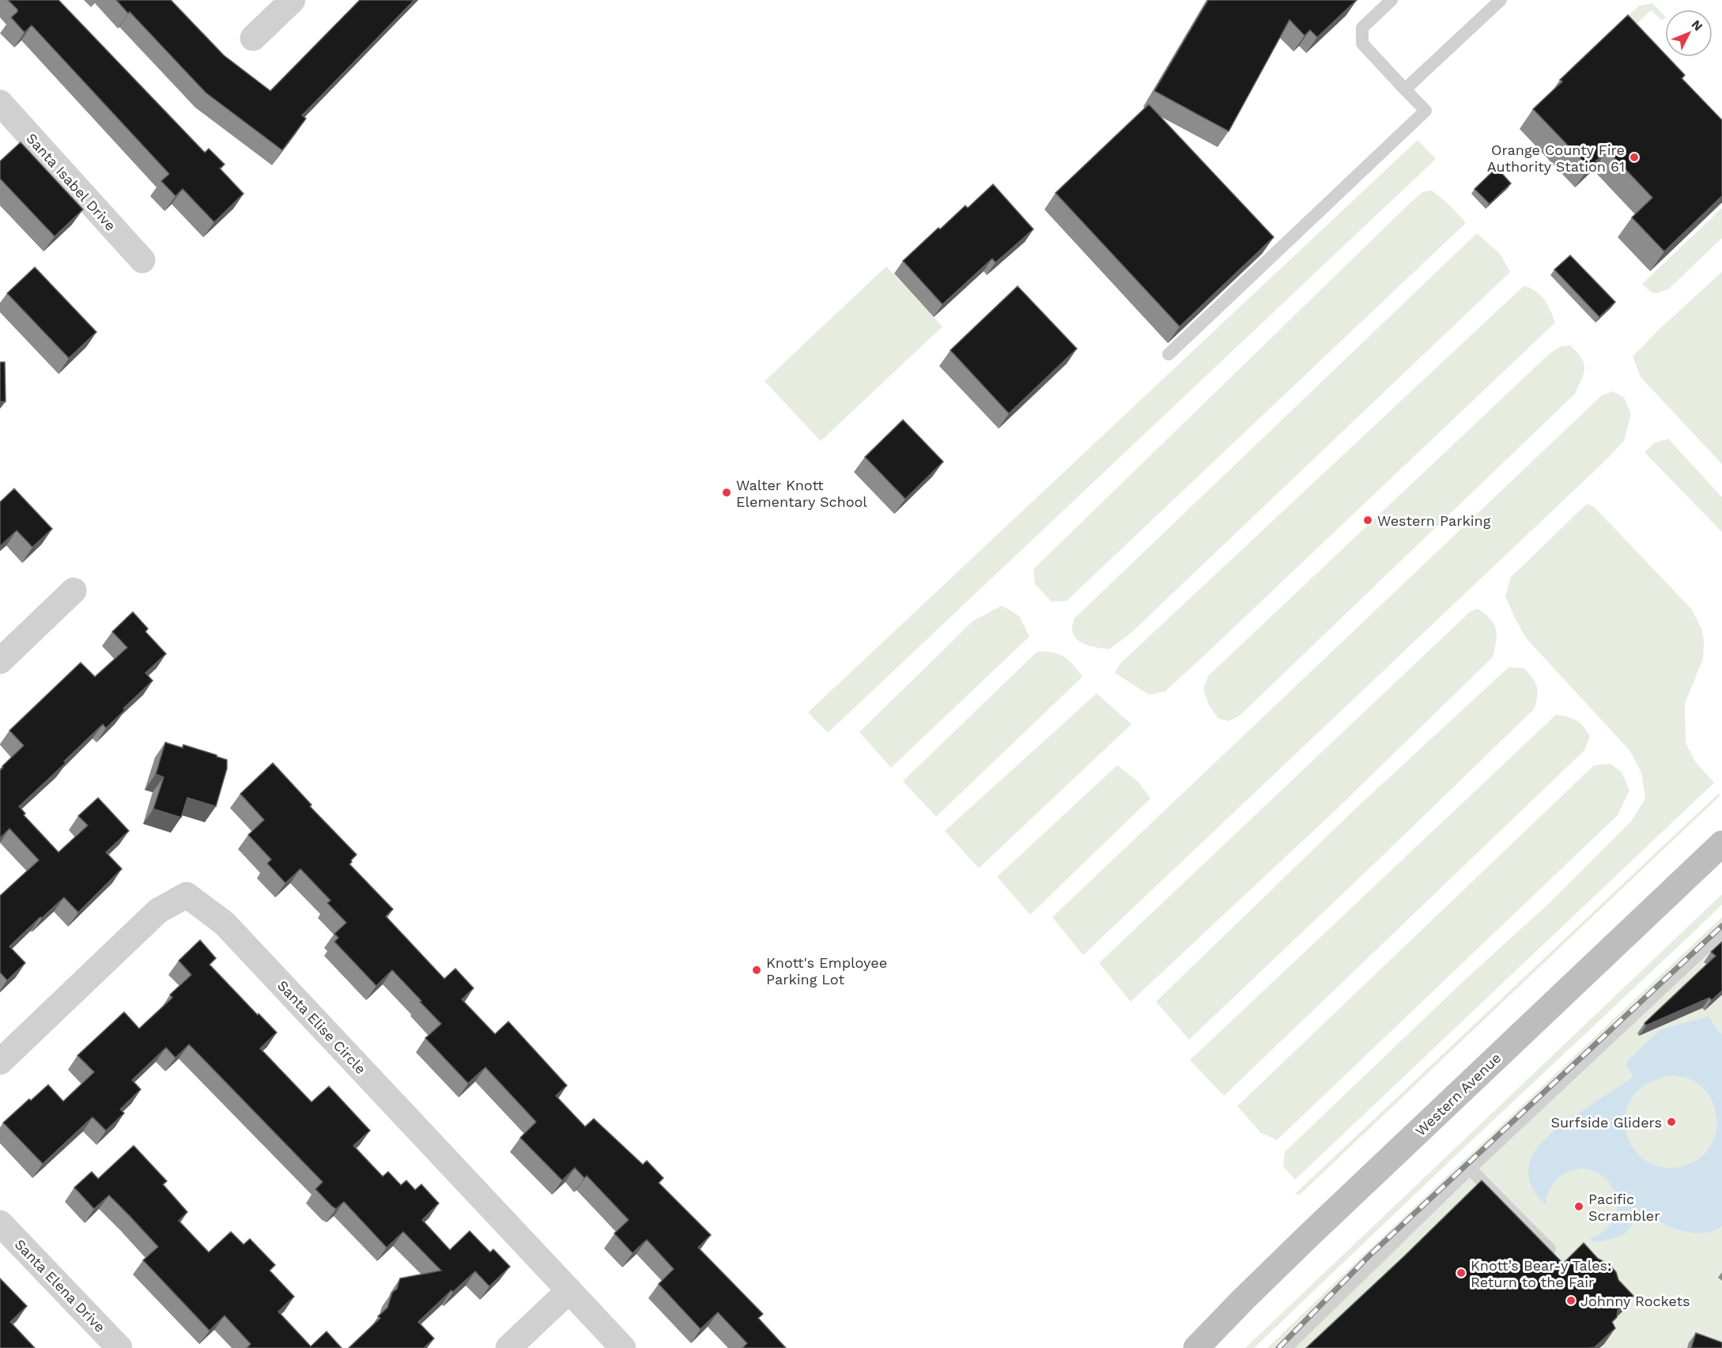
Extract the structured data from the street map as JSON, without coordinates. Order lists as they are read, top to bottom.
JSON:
{
  "streets": {
    "main road": ["Western Avenue"],
    "street": ["Santa Isabel Drive", "Santa Elise Circle", "Santa Elena Drive"]
  },
  "places": [
    "Orange County Fire Authority Station 61",
    "Walter Knott Elementary School",
    "Western Parking",
    "Knott's Employee Parking Lot",
    "Surfside Gliders",
    "Pacific Scrambler",
    "Knott’s Bear-y Tales: Return to the Fair",
    "Johnny Rockets"
  ],
  "north": "top right"
}
